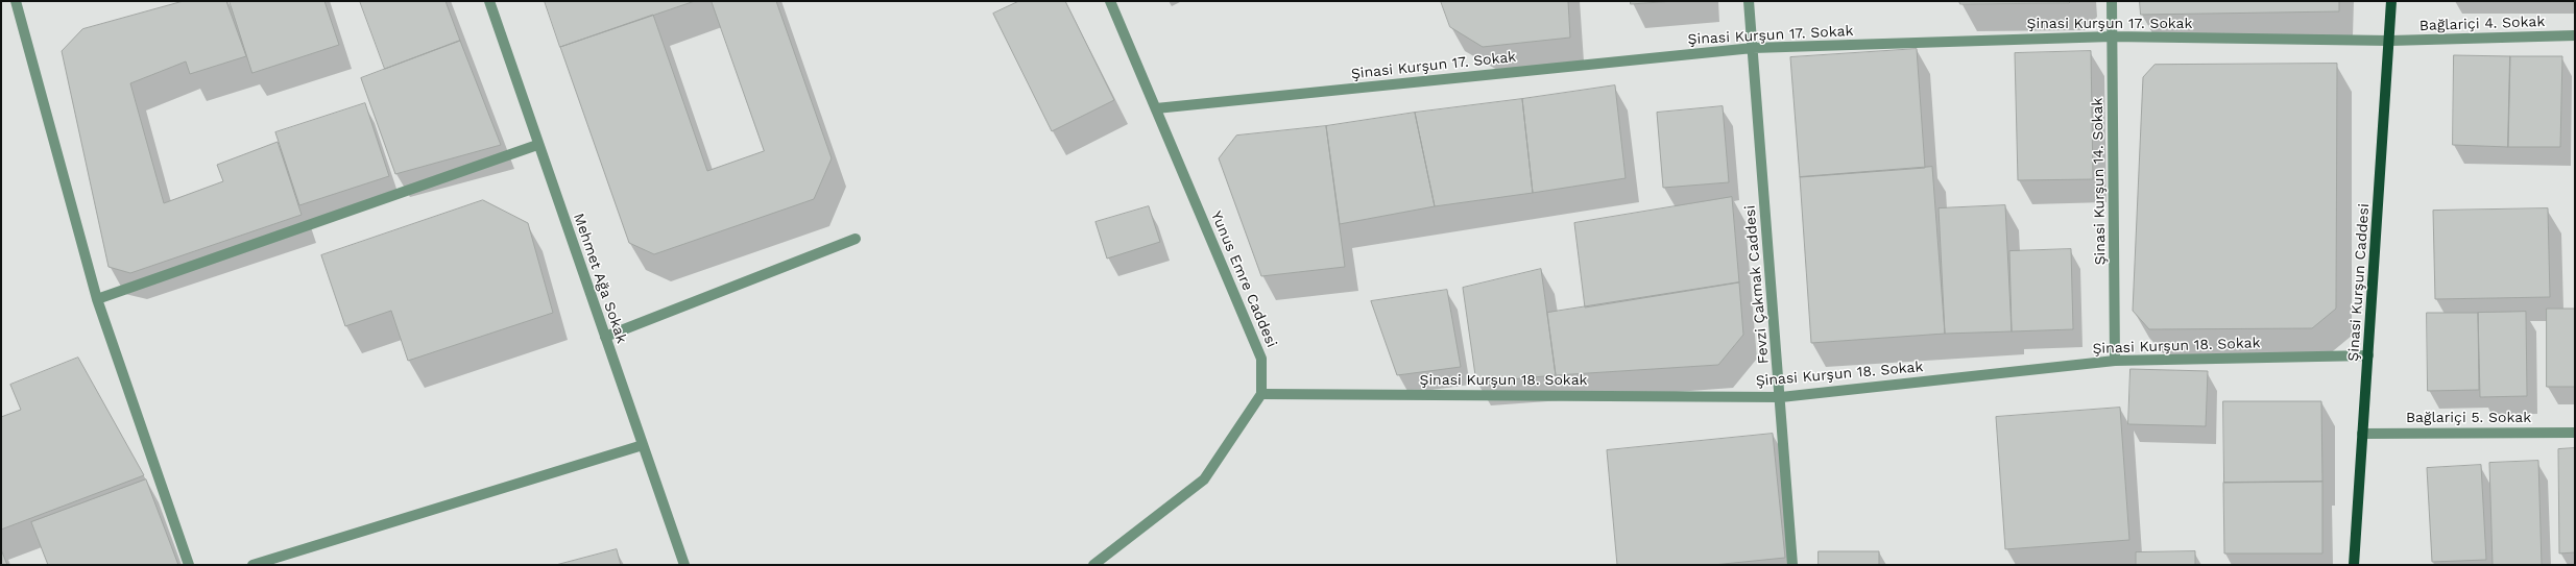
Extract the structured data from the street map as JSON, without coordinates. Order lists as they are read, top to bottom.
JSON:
{
  "streets": {
    "main road": ["Şinasi Kurşun Caddesi"],
    "street": [
      "Şinasi Kurşun 17. Sokak",
      "Bağlariçi 4. Sokak",
      "Şinasi Kurşun 14. Sokak",
      "Mehmet Ağa Sokak",
      "Yunus Emre Caddesi",
      "Fevzi Çakmak Caddesi",
      "Şinasi Kurşun 18. Sokak",
      "Bağlariçi 5. Sokak"
    ]
  },
  "crossings": [
    ["Şinasi Kurşun 17. Sokak", "Bağlariçi 4. Sokak"],
    ["Şinasi Kurşun 17. Sokak", "Şinasi Kurşun 14. Sokak"],
    ["Şinasi Kurşun 17. Sokak", "Yunus Emre Caddesi"],
    ["Şinasi Kurşun 17. Sokak", "Şinasi Kurşun Caddesi"],
    ["Şinasi Kurşun 17. Sokak", "Fevzi Çakmak Caddesi"],
    ["Bağlariçi 4. Sokak", "Şinasi Kurşun Caddesi"],
    ["Şinasi Kurşun 14. Sokak", "Şinasi Kurşun 18. Sokak"],
    ["Yunus Emre Caddesi", "Şinasi Kurşun 18. Sokak"],
    ["Şinasi Kurşun Caddesi", "Şinasi Kurşun 18. Sokak"],
    ["Şinasi Kurşun Caddesi", "Bağlariçi 5. Sokak"],
    ["Fevzi Çakmak Caddesi", "Şinasi Kurşun 18. Sokak"]
  ]
}
